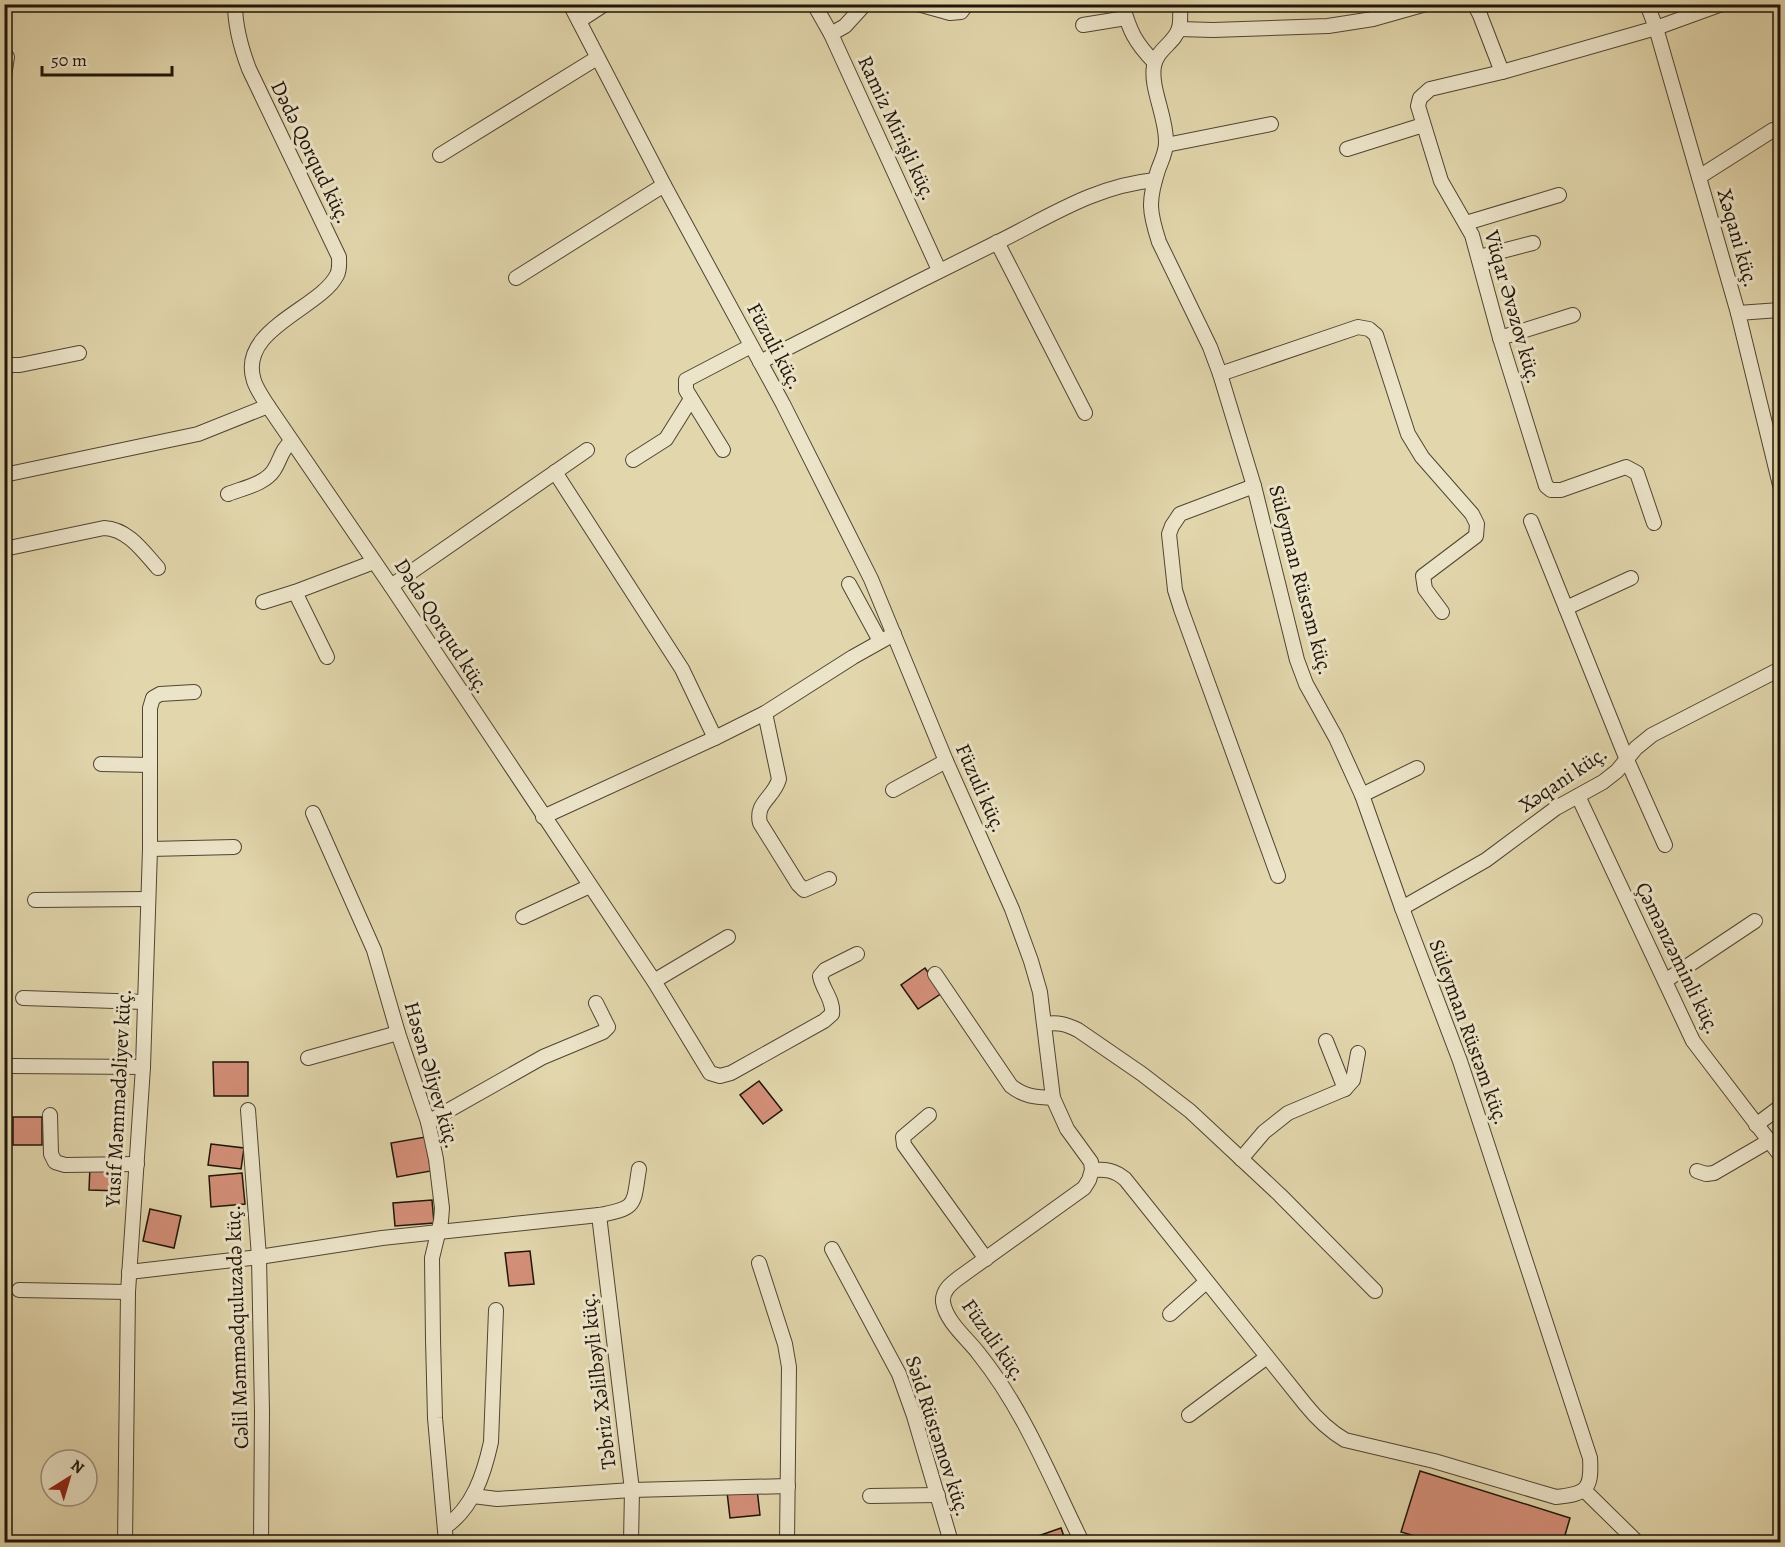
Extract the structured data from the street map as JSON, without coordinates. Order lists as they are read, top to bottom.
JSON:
{
  "streets": {
    "street": [
      "Ramiz Mirişli küç.",
      "Dədə Qorqud küç.",
      "Xəqani küç.",
      "Vüqar Əvəzov küç.",
      "Füzuli küç.",
      "Süleyman Rüstəm küç.",
      "Çəmənzəminli küç.",
      "Həsən Əliyev küç.",
      "Yusif Məmmədəliyev küç.",
      "Cəlil Məmmədquluzadə küç.",
      "Təbriz Xəlilbəyli küç.",
      "Səid Rüstəmov küç."
    ]
  },
  "crossings": [
    ["Xəqani küç.", "Vüqar Əvəzov küç."],
    ["Xəqani küç.", "Süleyman Rüstəm küç."],
    ["Xəqani küç.", "Çəmənzəminli küç."]
  ],
  "scale_bar": "50 m",
  "north": "top right"
}
